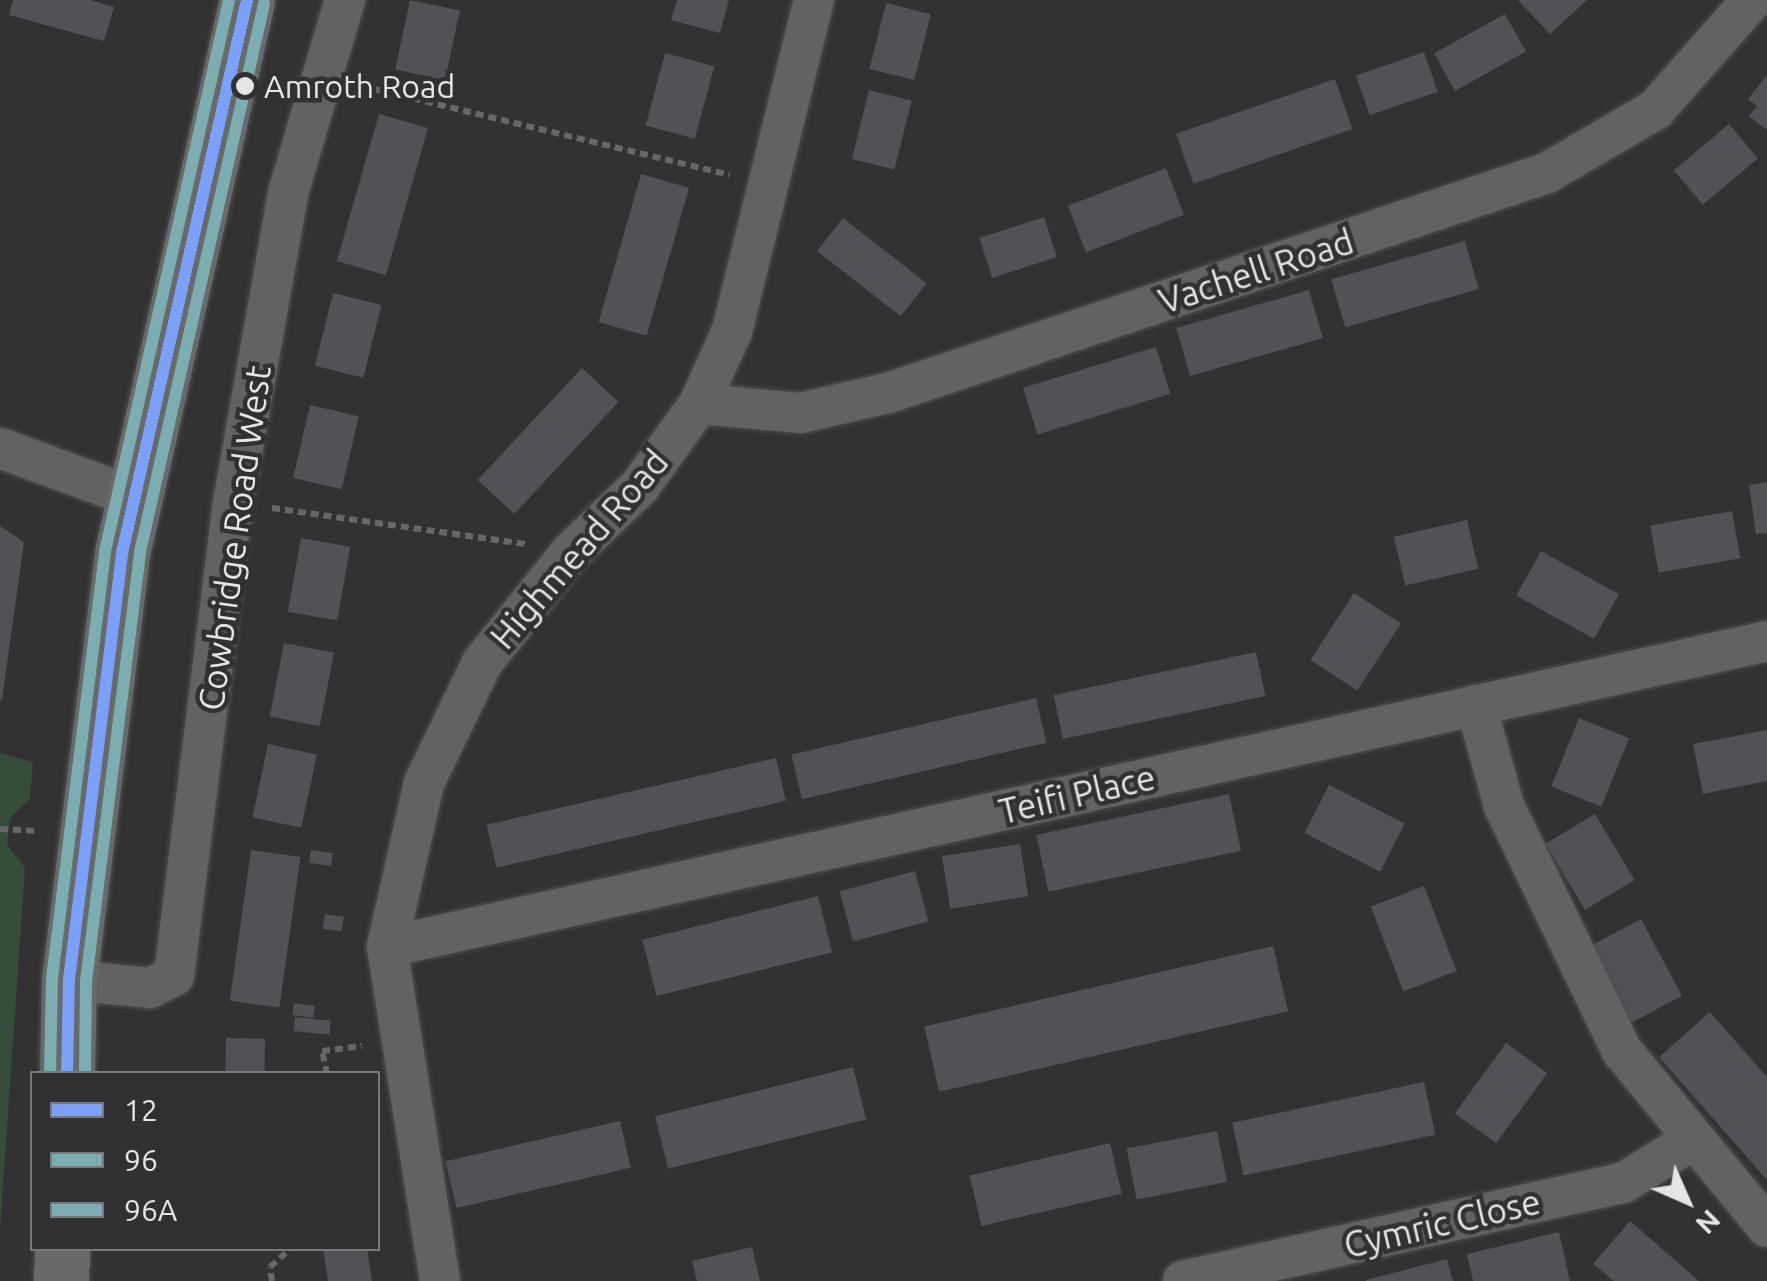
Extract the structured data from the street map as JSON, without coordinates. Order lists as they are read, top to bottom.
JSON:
{
  "streets": {
    "street": [
      "Vachell Road",
      "Cowbridge Road West",
      "Highmead Road",
      "Teifi Place",
      "Cymric Close"
    ]
  },
  "crossings": [
    ["Vachell Road", "Highmead Road"],
    ["Highmead Road", "Teifi Place"]
  ],
  "places": ["Amroth Road"],
  "lines": ["transit line 12", "transit line 96A", "transit line 96"],
  "legend": ["12", "96", "96A"],
  "north": "bottom right"
}
